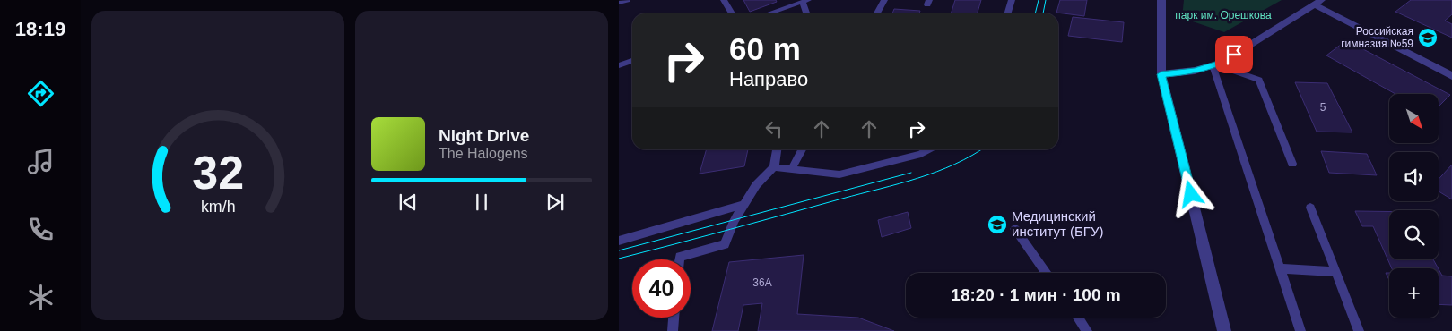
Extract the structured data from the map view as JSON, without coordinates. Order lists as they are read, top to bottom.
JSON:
{
  "parks": ["парк им. Орешкова"],
  "places": {
    "school or university": ["Российская гимназия №59", "Медицинский институт (БГУ)"]
  },
  "house_numbers": ["5", "36А"],
  "north": "bottom right",
  "page": {
    "tabs": "18:19",
    "turn": ["60 m", "Направо"],
    "map_buttons": "+",
    "song": ["Night Drive", "The Halogens"],
    "limit": "40",
    "trip": "18:20 · 1 мин · 100 m",
    "gauge": ["32", "km/h"]
  }
}
